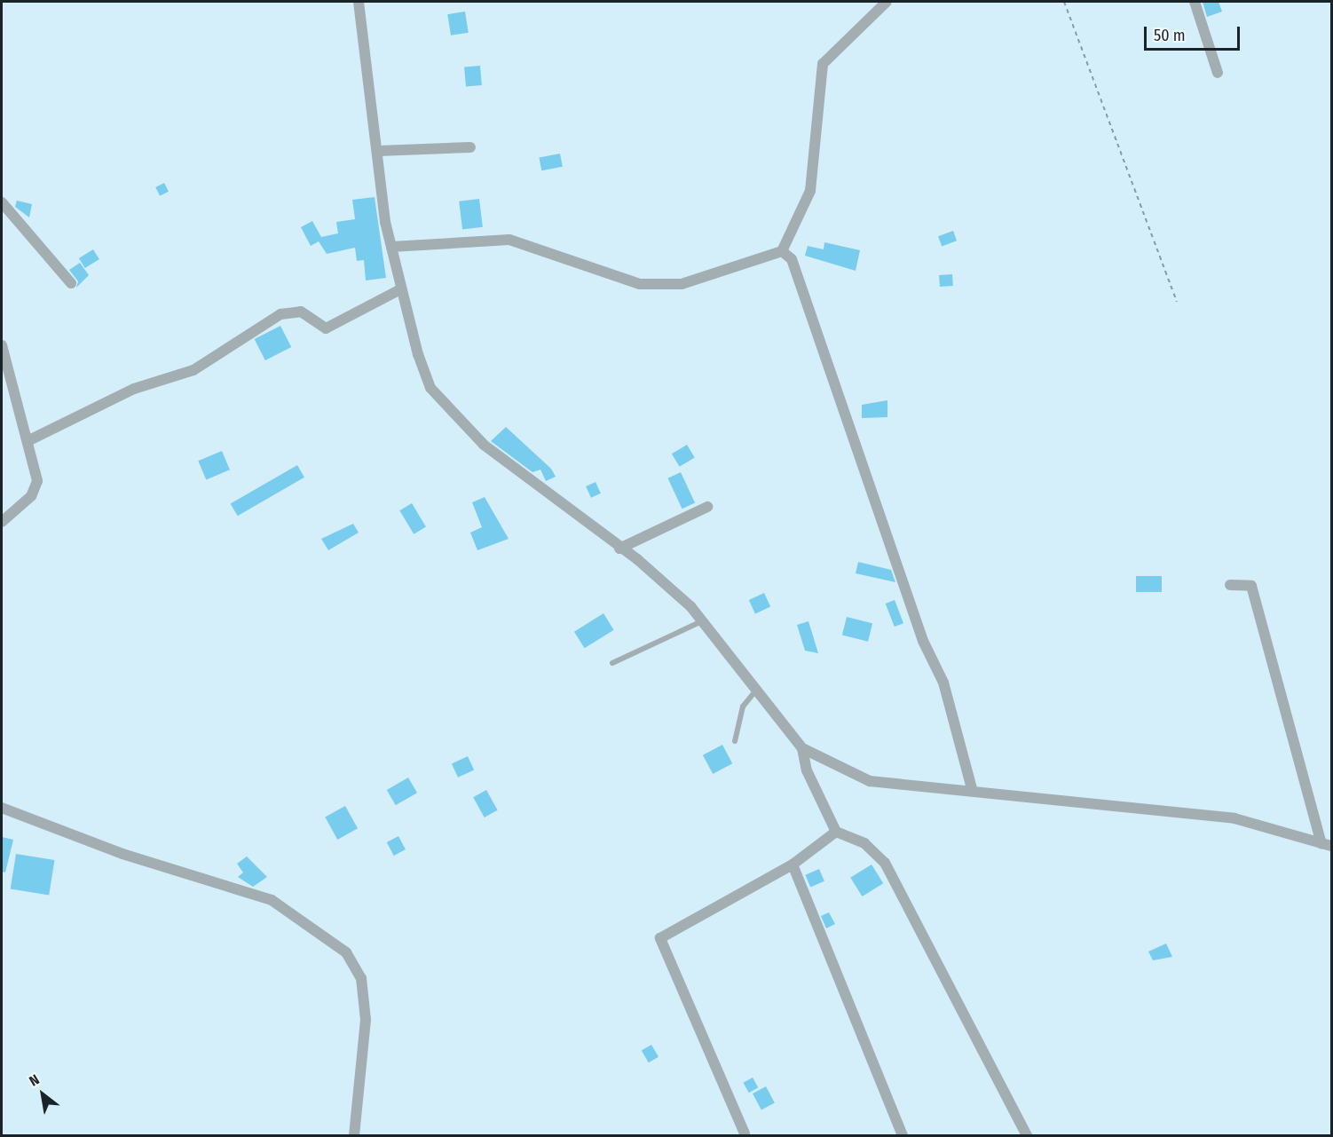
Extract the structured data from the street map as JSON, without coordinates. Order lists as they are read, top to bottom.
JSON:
{
  "scale_bar": "50 m",
  "north": "top left"
}
